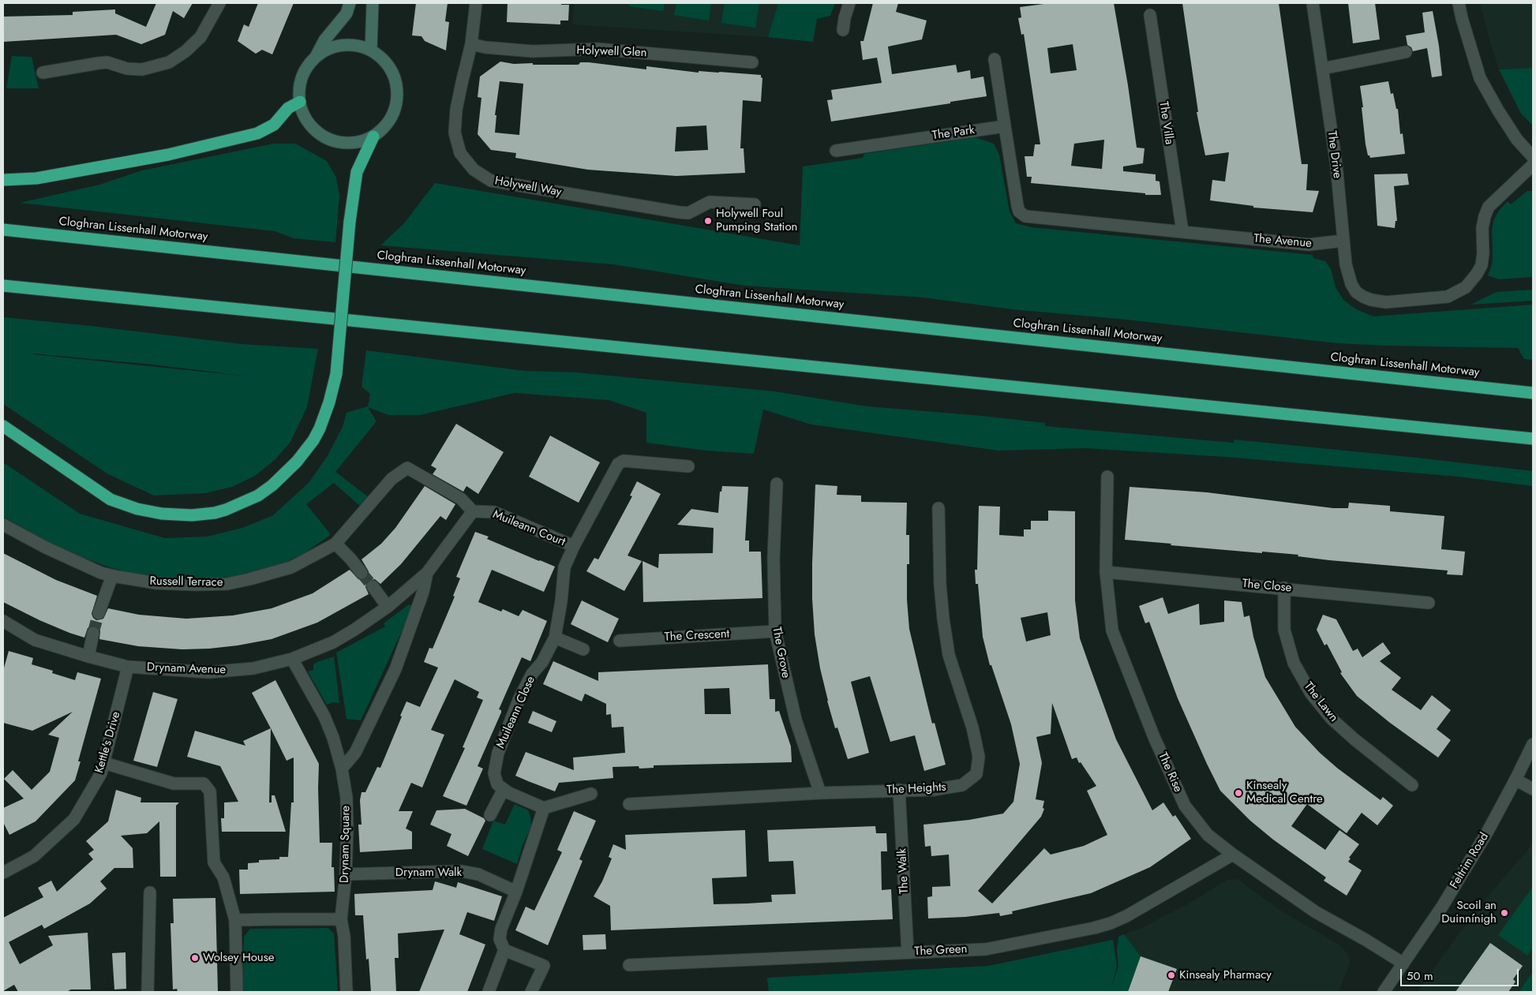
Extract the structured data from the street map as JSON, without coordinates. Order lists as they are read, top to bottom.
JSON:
{
  "streets": {
    "highway": ["Cloghran Lissenhall Motorway"],
    "street": [
      "Holywell Glen",
      "The Villa",
      "The Park",
      "The Drive",
      "Holywell Way",
      "The Avenue",
      "Muileann Court",
      "Russell Terrace",
      "The Close",
      "The Crescent",
      "The Grove",
      "Drynam Avenue",
      "The Lawn",
      "Muileann Close",
      "Kettle's Drive",
      "The Rise",
      "The Heights",
      "Drynam Square",
      "Feltrim Road",
      "The Walk",
      "Drynam Walk",
      "The Green"
    ]
  },
  "crossings": [
    ["Holywell Glen", "Holywell Way"],
    ["The Villa", "The Avenue"],
    ["The Park", "The Avenue"],
    ["The Drive", "The Avenue"],
    ["Muileann Court", "Russell Terrace"],
    ["Muileann Court", "Drynam Avenue"],
    ["Muileann Court", "Muileann Close"],
    ["Russell Terrace", "Drynam Avenue"],
    ["The Close", "The Lawn"],
    ["The Close", "The Rise"],
    ["The Crescent", "The Grove"],
    ["The Grove", "The Heights"],
    ["Drynam Avenue", "Kettle's Drive"],
    ["Drynam Avenue", "Drynam Square"],
    ["The Rise", "Feltrim Road"],
    ["The Rise", "The Green"],
    ["The Heights", "The Walk"],
    ["Drynam Square", "Drynam Walk"],
    ["The Walk", "The Green"]
  ],
  "places": [
    "Holywell Foul Pumping Station",
    "Kinsealy Medical Centre",
    "Scoil an Duinnínigh",
    "Wolsey House",
    "Kinsealy Pharmacy"
  ],
  "scale_bar": "50 m"
}
